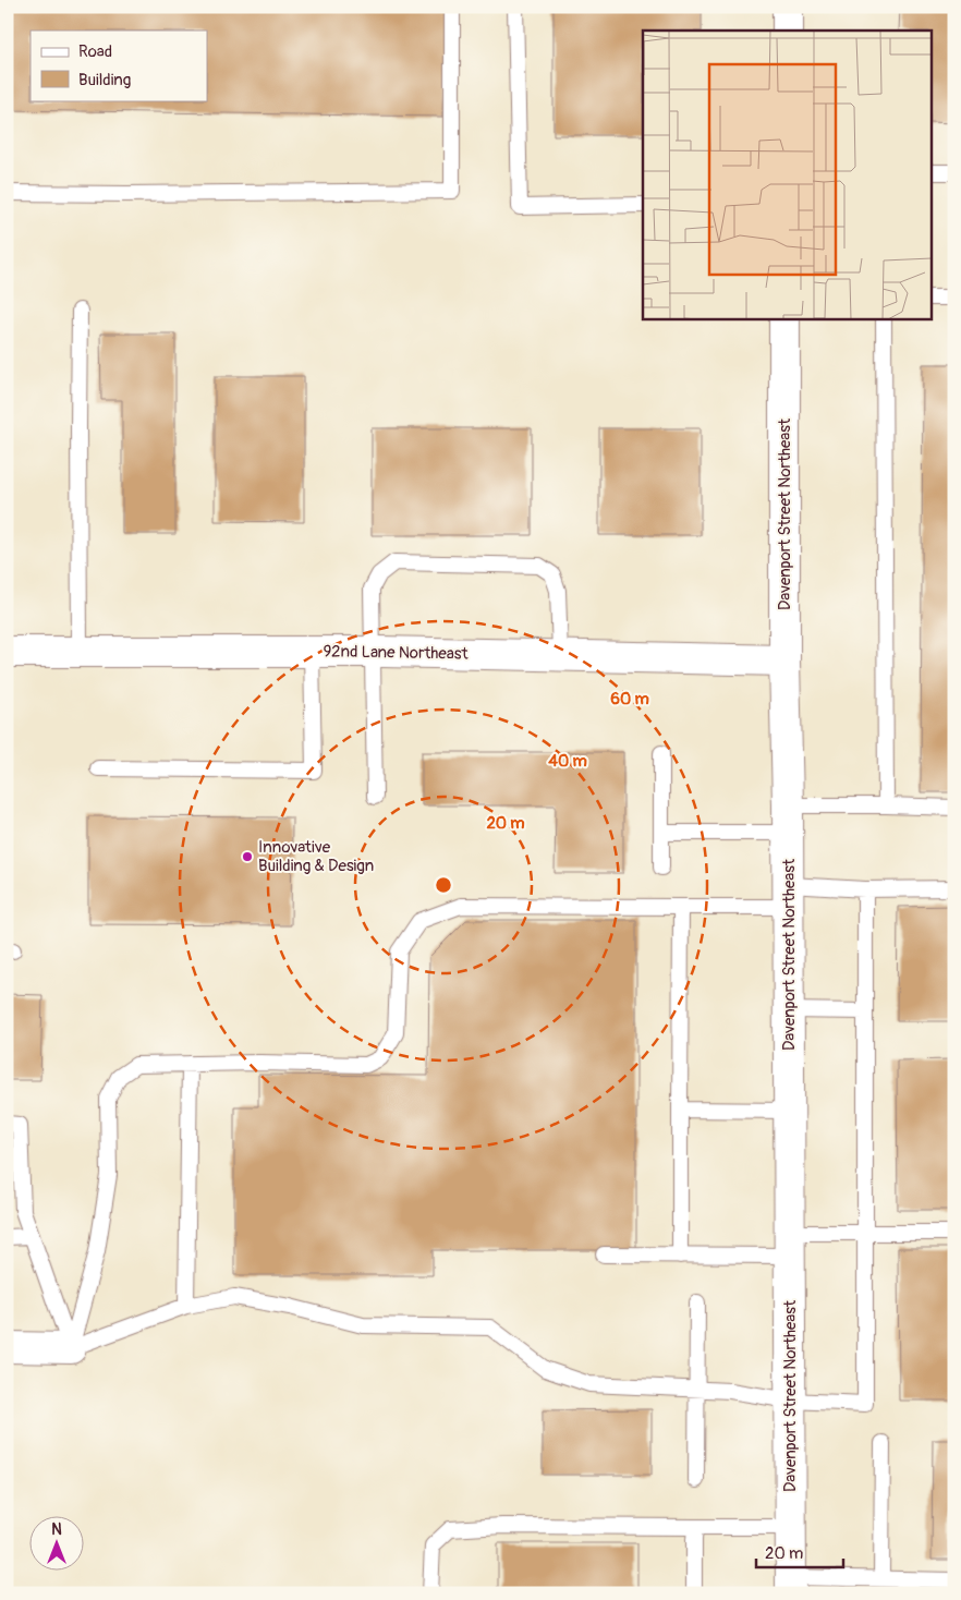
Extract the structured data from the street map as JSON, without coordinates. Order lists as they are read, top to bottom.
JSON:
{
  "streets": {
    "street": ["Davenport Street Northeast", "92nd Lane Northeast"]
  },
  "crossings": [
    ["Davenport Street Northeast", "92nd Lane Northeast"]
  ],
  "places": ["Innovative Building & Design"],
  "legend": ["Road", "Building"],
  "scale_bar": "20 m",
  "north": "top",
  "rings": ["60 m", "40 m", "20 m"]
}
